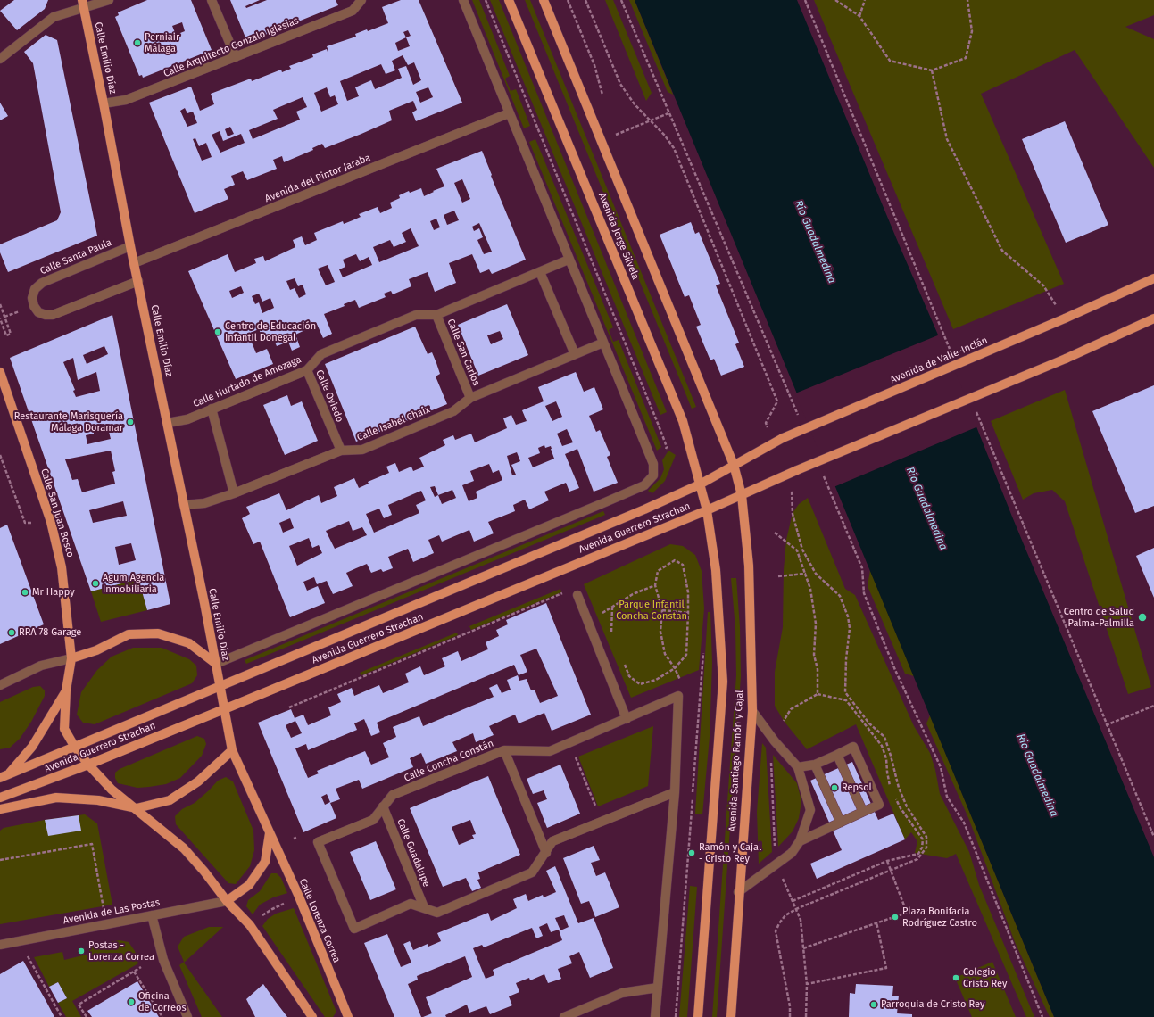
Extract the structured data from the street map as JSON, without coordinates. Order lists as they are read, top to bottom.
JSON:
{
  "streets": {
    "main road": [
      "Calle Emilio Díaz",
      "Avenida Jorge Silvela",
      "Avenida de Valle-Inclán",
      "Calle San Juan Bosco",
      "Avenida Guerrero Strachan",
      "Avenida Santiago Ramón y Cajal",
      "Calle Lorenza Correa"
    ],
    "street": [
      "Calle Arquitecto Gonzalo Iglesias",
      "Avenida del Pintor Jaraba",
      "Calle Santa Paula",
      "Calle San Carlos",
      "Calle Hurtado de Amezaga",
      "Calle Oviedo",
      "Calle Isabel Chaix",
      "Calle Concha Constán",
      "Calle Guadalupe",
      "Avenida de Las Postas"
    ]
  },
  "crossings": [
    ["Calle Arquitecto Gonzalo Iglesias", "Calle Emilio Díaz"],
    ["Calle Emilio Díaz", "Avenida del Pintor Jaraba"],
    ["Calle Emilio Díaz", "Calle Santa Paula"],
    ["Calle Emilio Díaz", "Calle Hurtado de Amezaga"],
    ["Calle Emilio Díaz", "Calle Isabel Chaix"],
    ["Calle Emilio Díaz", "Avenida Guerrero Strachan"],
    ["Calle Emilio Díaz", "Calle Lorenza Correa"],
    ["Avenida Jorge Silvela", "Avenida de Valle-Inclán"],
    ["Avenida Jorge Silvela", "Avenida Guerrero Strachan"],
    ["Avenida Jorge Silvela", "Avenida Santiago Ramón y Cajal"],
    ["Calle San Carlos", "Calle Hurtado de Amezaga"],
    ["Calle San Carlos", "Calle Isabel Chaix"],
    ["Avenida de Valle-Inclán", "Avenida Guerrero Strachan"],
    ["Avenida de Valle-Inclán", "Avenida Santiago Ramón y Cajal"],
    ["Calle Hurtado de Amezaga", "Calle Oviedo"],
    ["Calle Oviedo", "Calle Isabel Chaix"],
    ["Calle San Juan Bosco", "Avenida Guerrero Strachan"],
    ["Avenida Guerrero Strachan", "Avenida Santiago Ramón y Cajal"],
    ["Avenida Guerrero Strachan", "Calle Lorenza Correa"],
    ["Calle Concha Constán", "Calle Guadalupe"]
  ],
  "water": ["Río Guadalmedina"],
  "parks": ["Parque Infantil Concha Constan"],
  "places": [
    "Perniair Málaga",
    "Centro de Educación Infantil Donegal",
    "Restaurante Marisquería Málaga Doramar",
    "Agum Agencia Inmobiliaria",
    "Mr Happy",
    "Centro de Salud Palma-Palmilla",
    "RRA 78 Garage",
    "Repsol",
    "Ramón y Cajal - Cristo Rey",
    "Plaza Bonifacia Rodríguez Castro",
    "Postas - Lorenza Correa",
    "Colegio Cristo Rey",
    "Oficina de Correos",
    "Parroquia de Cristo Rey"
  ]
}
